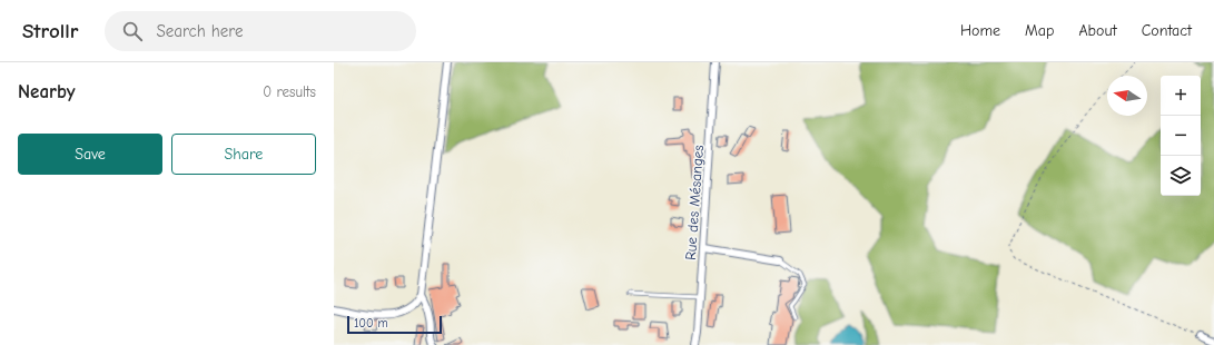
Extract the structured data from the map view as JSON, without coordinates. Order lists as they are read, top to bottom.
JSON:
{
  "streets": {
    "street": ["Rue des Mésanges"]
  },
  "scale_bar": "100 m",
  "north": "left",
  "page": {
    "header": "Strollr",
    "search": "Search here",
    "nav": [
      "Home",
      "Map",
      "About",
      "Contact"
    ],
    "heading": ["Nearby", "0 results"],
    "map_buttons": ["+", "−"],
    "buttons": ["Save", "Share"],
    "scale": "100 m"
  }
}
